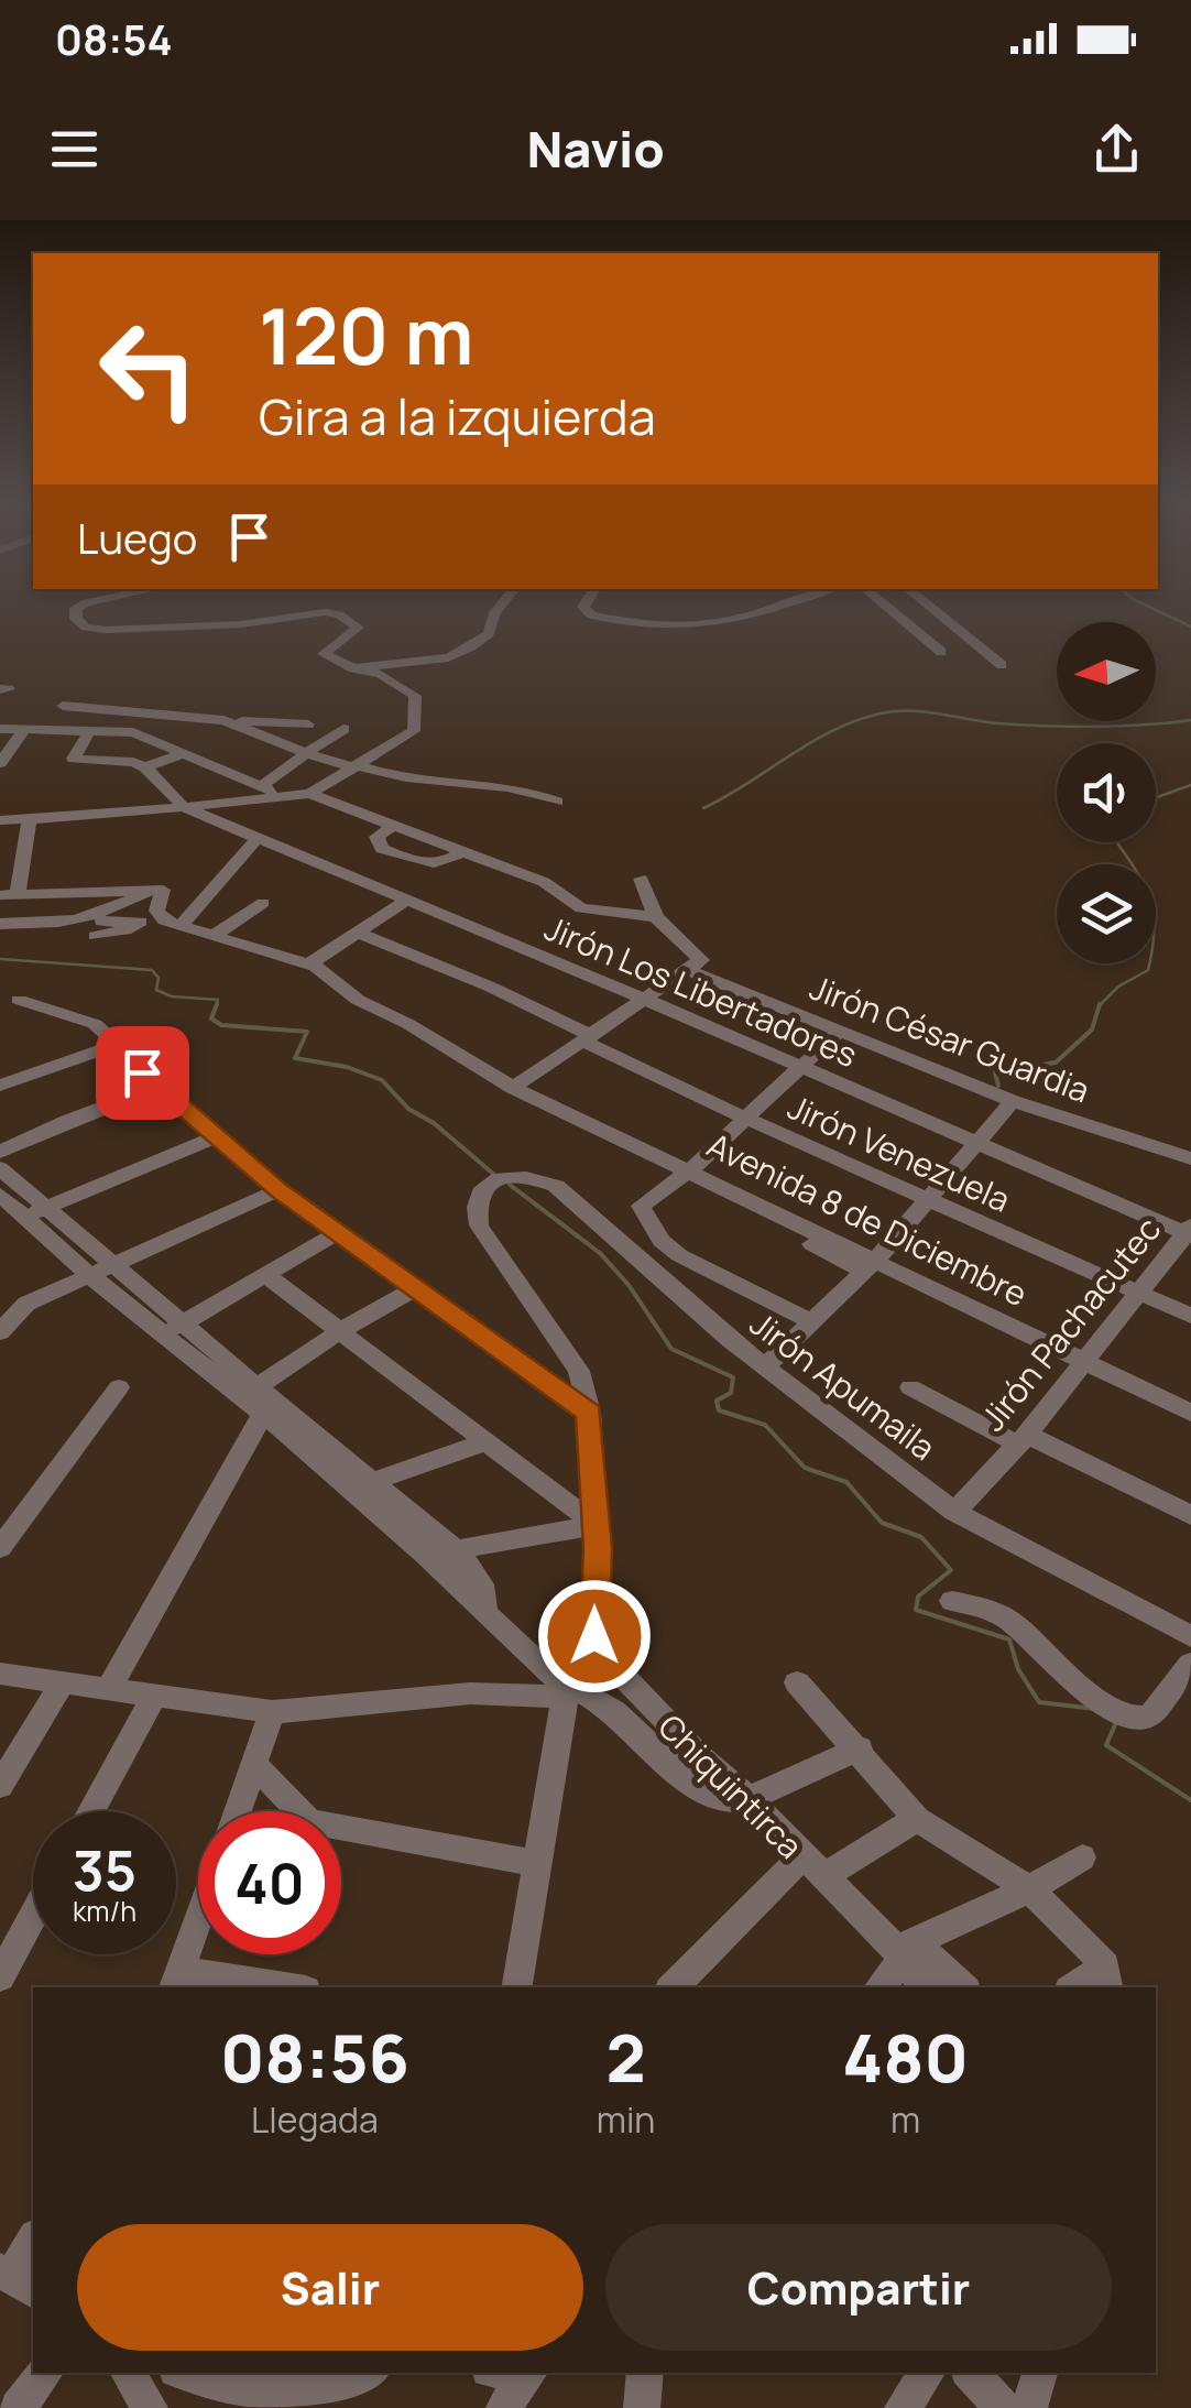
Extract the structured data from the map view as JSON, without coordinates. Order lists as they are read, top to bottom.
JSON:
{
  "streets": {
    "street": [
      "Jirón Los Libertadores",
      "Jirón César Guardia",
      "Jirón Venezuela",
      "Avenida 8 de Diciembre",
      "Jirón Pachacutec",
      "Jirón Apumaila",
      "Chiquintirca"
    ]
  },
  "crossings": [
    ["Jirón Los Libertadores", "Jirón Pachacutec"],
    ["Jirón Venezuela", "Jirón Pachacutec"],
    ["Avenida 8 de Diciembre", "Jirón Pachacutec"],
    ["Jirón Pachacutec", "Jirón Apumaila"],
    ["Jirón Apumaila", "Chiquintirca"]
  ],
  "north": "left",
  "page": {
    "status": "08:54",
    "header": "Navio",
    "turn": ["120 m", "Gira a la izquierda"],
    "then": "Luego",
    "speed": "35 km/h",
    "limit": "40",
    "eta": [
      "08:56",
      "Llegada",
      "2",
      "min",
      "480",
      "m"
    ],
    "buttons": ["Salir", "Compartir"]
  }
}
